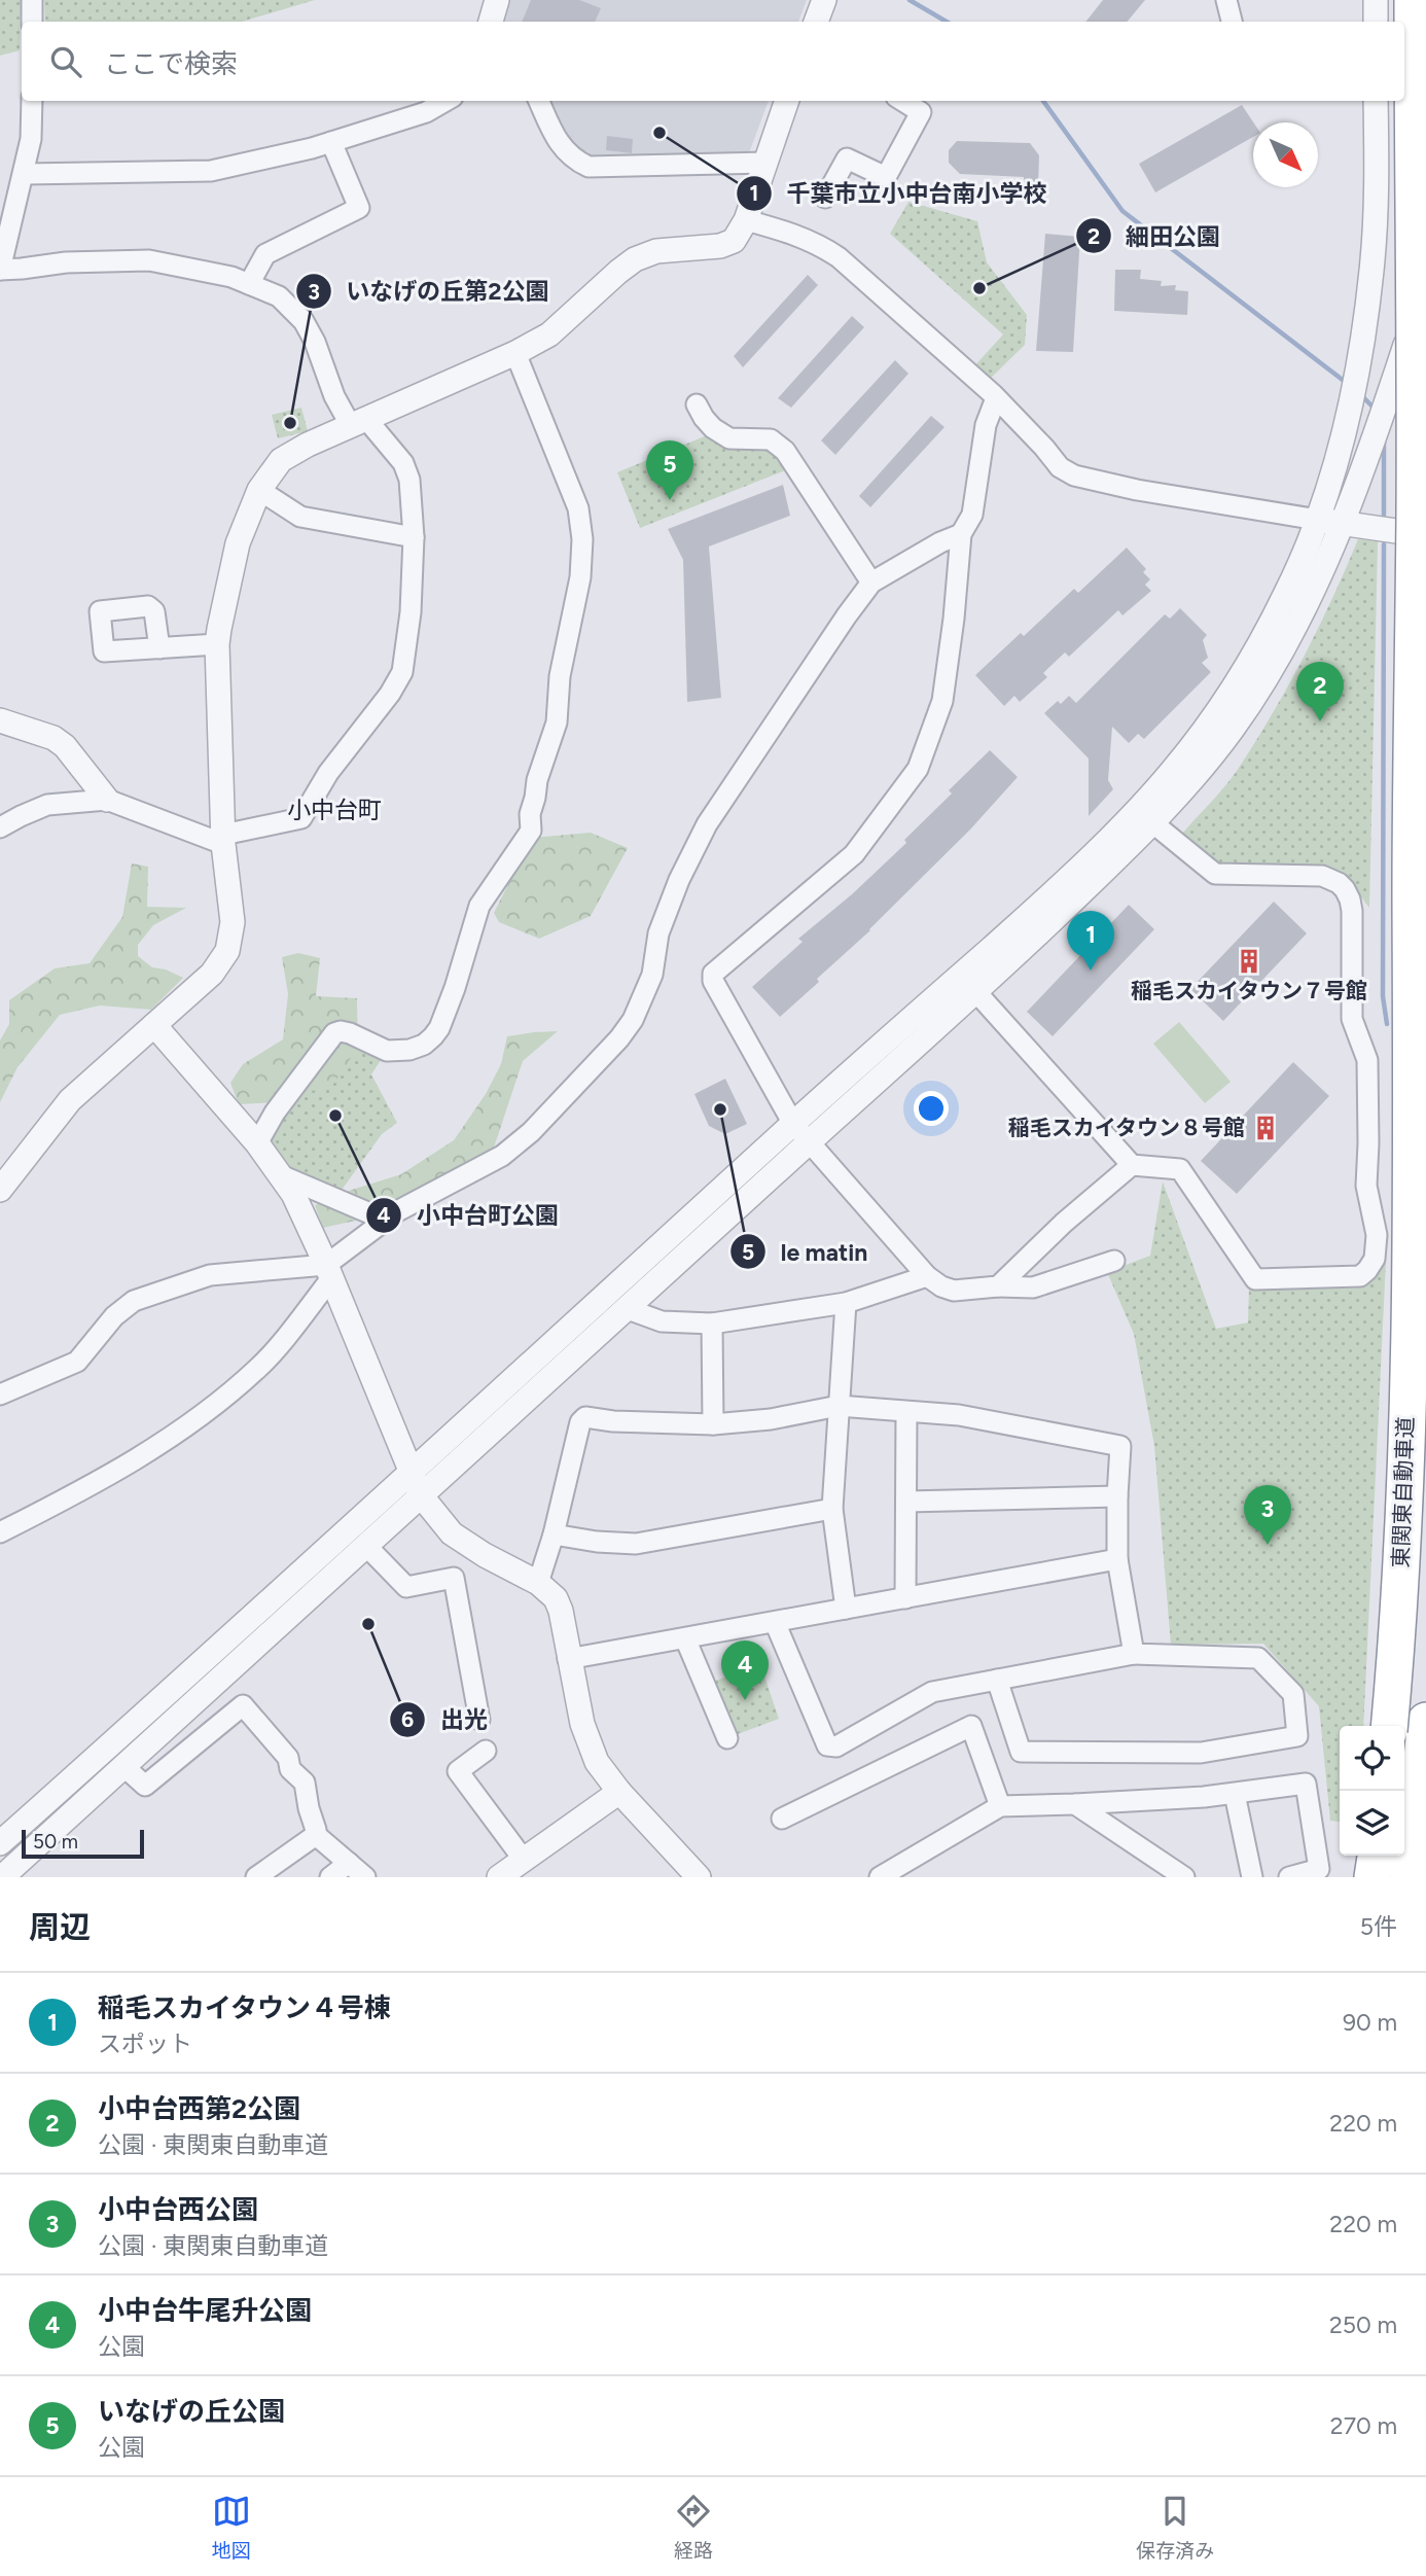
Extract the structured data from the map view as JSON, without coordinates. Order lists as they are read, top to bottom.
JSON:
{
  "streets": {
    "highway": ["東関東自動車道"]
  },
  "districts": ["小中台町"],
  "places": {
    "other": [
      "千葉市立小中台南小学校",
      "細田公園",
      "いなげの丘第2公園",
      "le matin",
      "小中台町公園",
      "出光"
    ],
    "building": ["稲毛スカイタウン７号館", "稲毛スカイタウン８号館"]
  },
  "scale_bar": "50 m",
  "north": "bottom right",
  "page": {
    "search": "ここで検索",
    "pins": [
      "5",
      "2",
      "1",
      "3",
      "4"
    ],
    "scale": "50 m",
    "heading": ["周辺", "5件"],
    "list": [
      {
        "mark": "1",
        "name": "稲毛スカイタウン４号棟",
        "note": "スポット",
        "value": "90 m"
      },
      {
        "mark": "2",
        "name": "小中台西第2公園",
        "note": "公園 · 東関東自動車道",
        "value": "220 m"
      },
      {
        "mark": "3",
        "name": "小中台西公園",
        "note": "公園 · 東関東自動車道",
        "value": "220 m"
      },
      {
        "mark": "4",
        "name": "小中台牛尾升公園",
        "note": "公園",
        "value": "250 m"
      },
      {
        "mark": "5",
        "name": "いなげの丘公園",
        "note": "公園",
        "value": "270 m"
      }
    ],
    "nav": ["地図", "経路", "保存済み"]
  }
}
